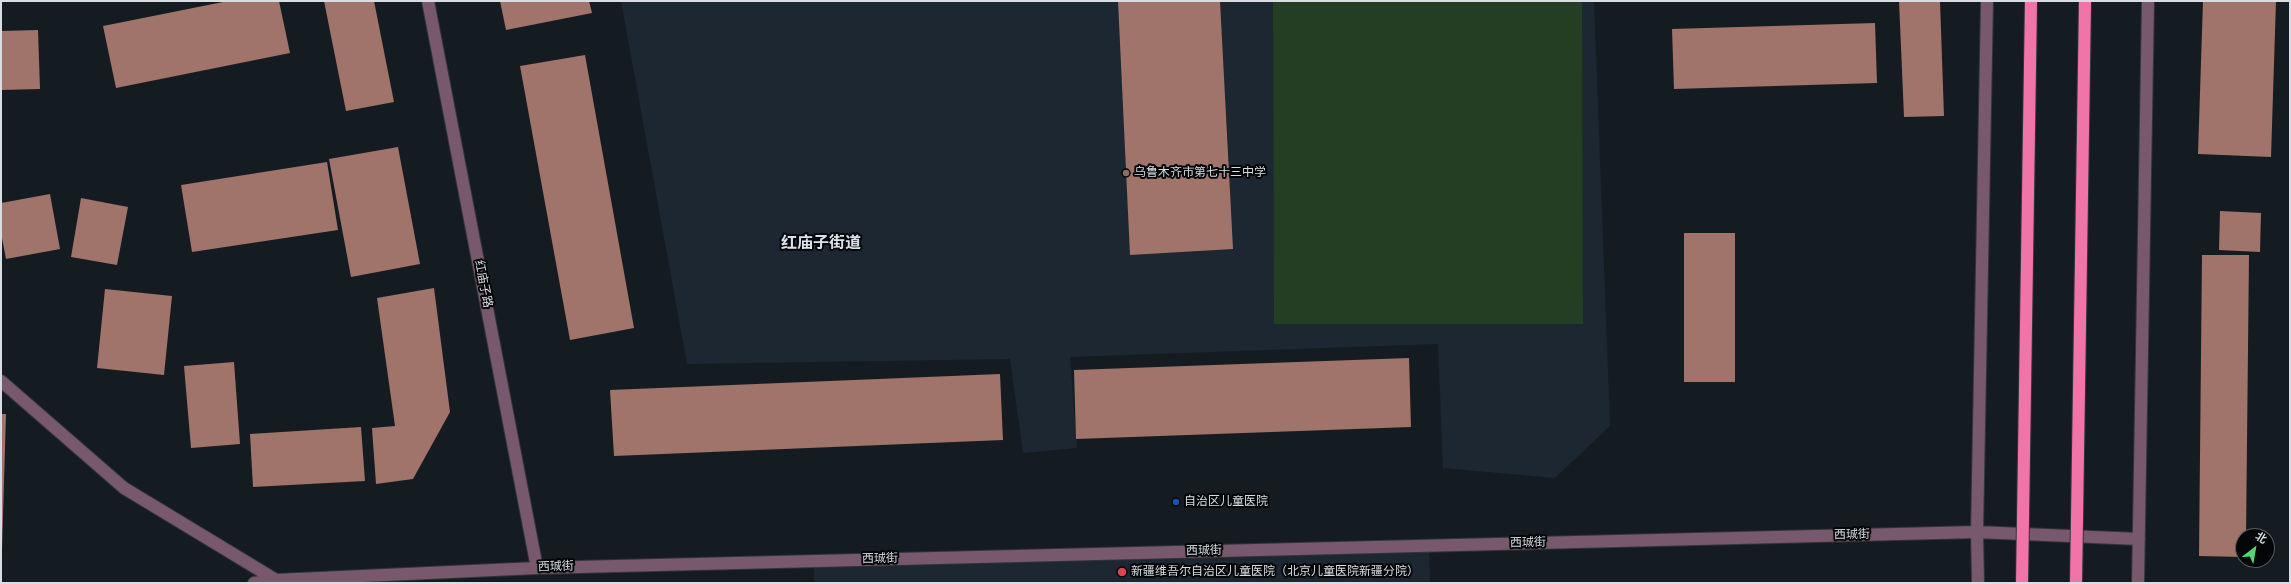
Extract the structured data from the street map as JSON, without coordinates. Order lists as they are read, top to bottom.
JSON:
{
  "streets": {
    "main road": ["红庙子路", "西珹街"]
  },
  "crossings": [
    ["红庙子路", "西珹街"]
  ],
  "districts": ["红庙子街道"],
  "places": ["乌鲁木齐市第七十三中学", "自治区儿童医院", "新疆维吾尔自治区儿童医院（北京儿童医院新疆分院）"],
  "north": "top right"
}
